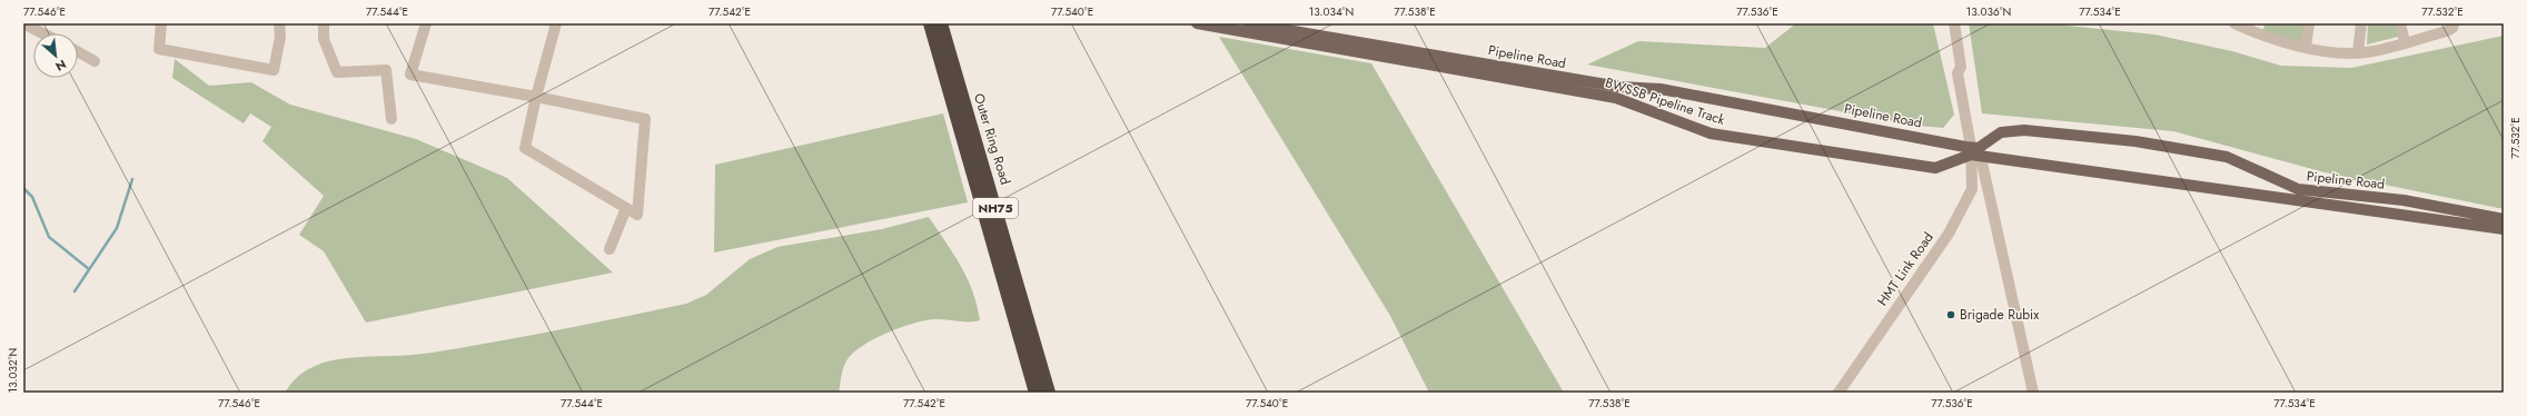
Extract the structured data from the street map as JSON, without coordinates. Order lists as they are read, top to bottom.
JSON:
{
  "streets": {
    "highway": ["Outer Ring Road", "NH75"],
    "main road": ["Pipeline Road", "BWSSB Pipeline Track"],
    "street": ["HMT Link Road"]
  },
  "crossings": [
    ["Pipeline Road", "BWSSB Pipeline Track"],
    ["Pipeline Road", "HMT Link Road"],
    ["BWSSB Pipeline Track", "HMT Link Road"]
  ],
  "places": ["Brigade Rubix"],
  "north": "bottom right",
  "coordinates": [
    "77.546°E",
    "77.544°E",
    "77.542°E",
    "77.540°E",
    "13.034°N",
    "77.538°E",
    "77.536°E",
    "13.036°N",
    "77.534°E",
    "77.532°E",
    "13.032°N"
  ]
}
